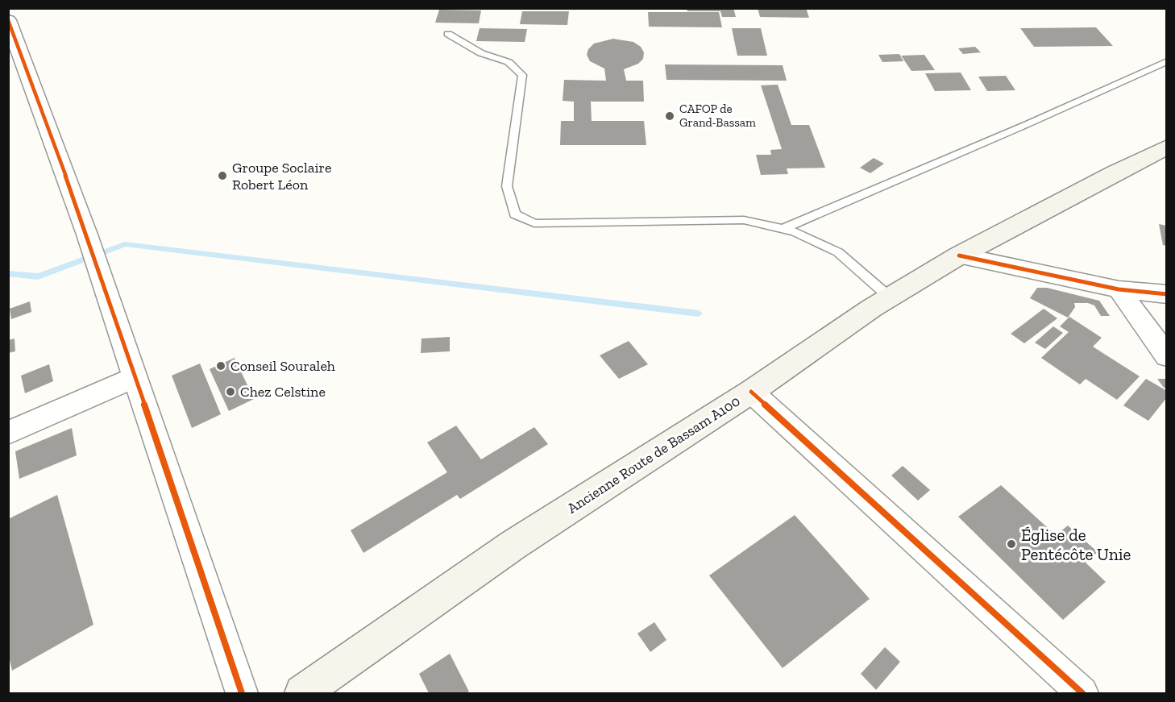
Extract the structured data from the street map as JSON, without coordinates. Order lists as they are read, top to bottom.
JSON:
{
  "streets": {
    "main road": ["Ancienne Route de Bassam A100"]
  },
  "places": [
    "CAFOP de Grand-Bassam",
    "Groupe Soclaire Robert Léon",
    "Conseil Souraleh",
    "Chez Celstine",
    "Église de Pentécôte Unie"
  ]
}
